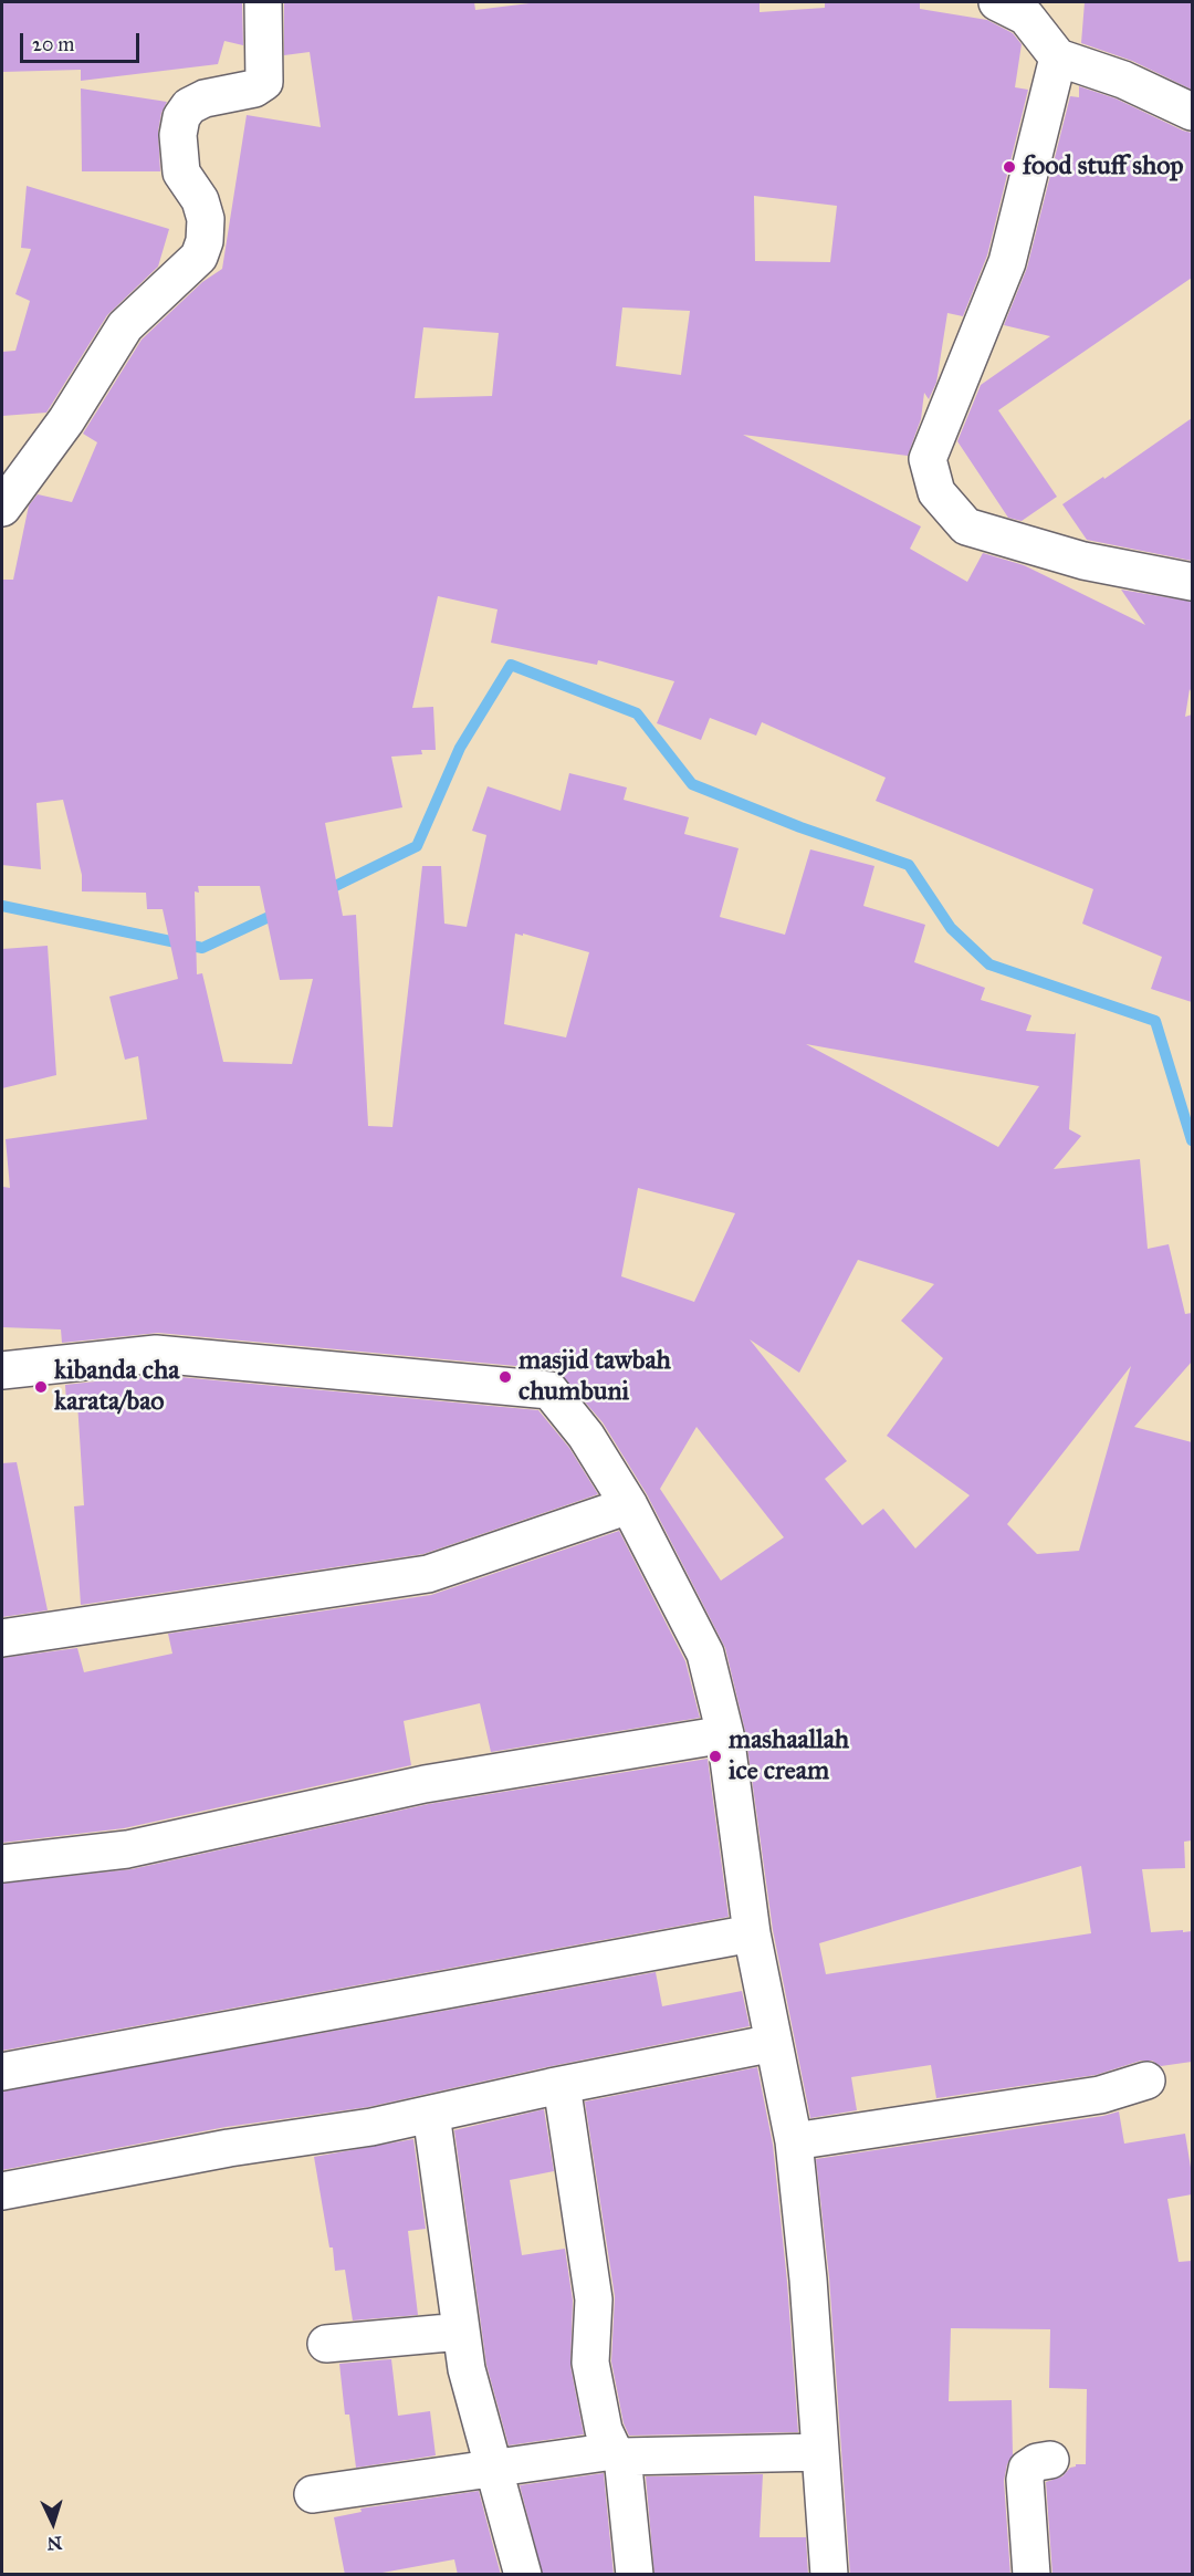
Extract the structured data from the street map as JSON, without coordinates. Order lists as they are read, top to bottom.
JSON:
{
  "places": [
    "food stuff shop",
    "masjid tawbah chumbuni",
    "kibanda cha karata/bao",
    "mashaallah ice cream"
  ],
  "scale_bar": "20 m",
  "north": "bottom"
}
